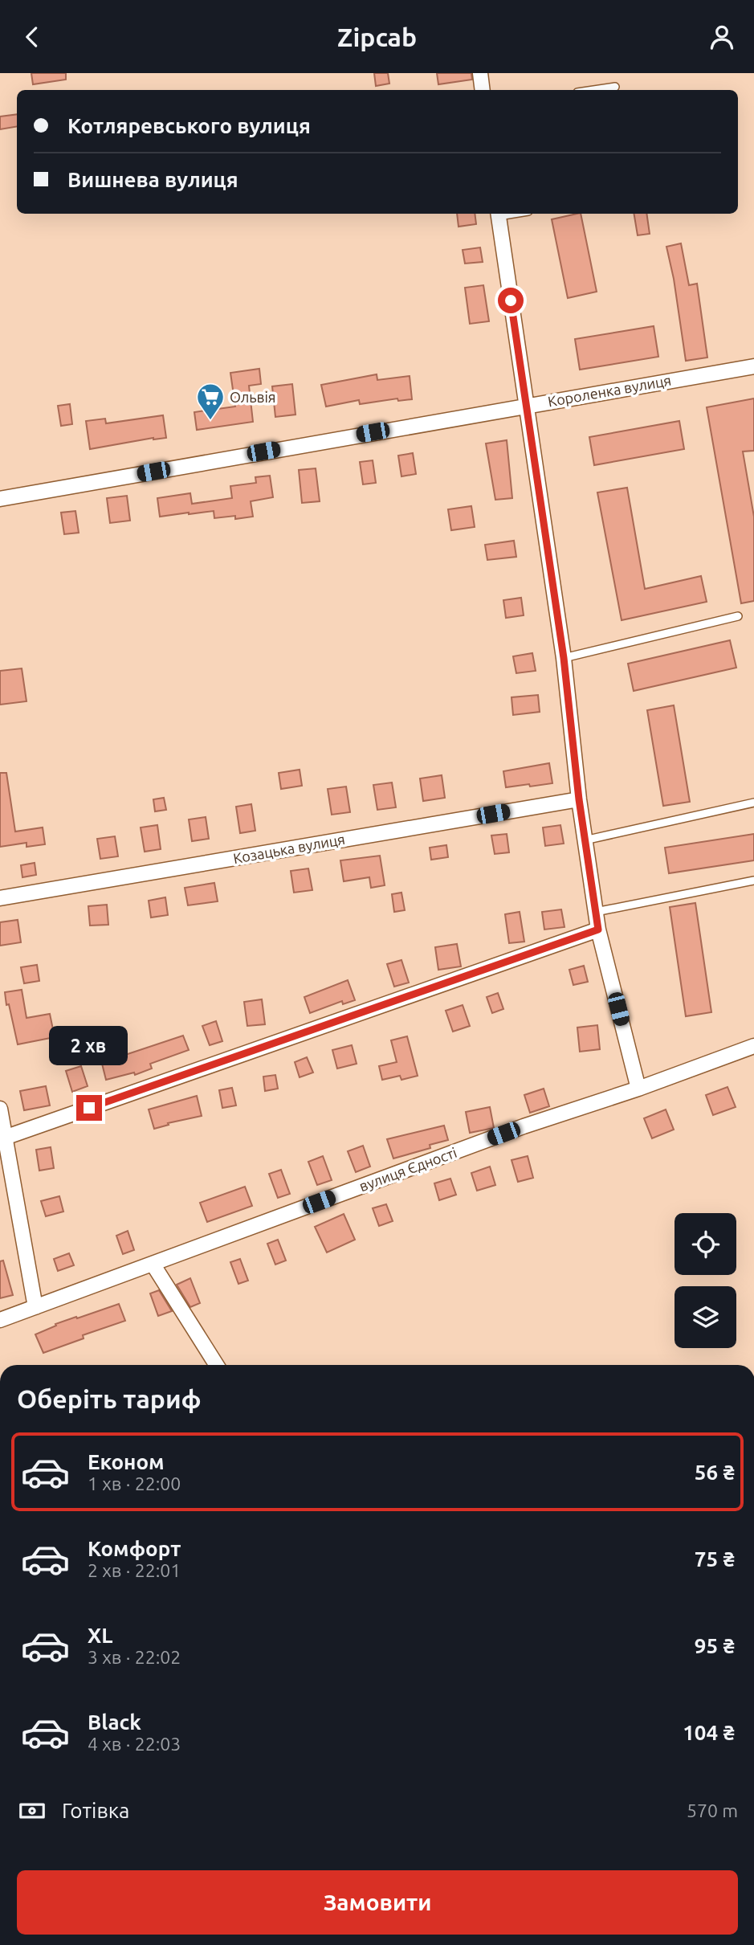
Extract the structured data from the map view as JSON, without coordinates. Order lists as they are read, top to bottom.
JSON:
{
  "streets": {
    "street": ["Короленка вулиця", "Козацька вулиця", "вулиця Єдності"]
  },
  "places": {
    "supermarket": ["Ольвія"]
  },
  "page": {
    "header": "Zipcab",
    "banner": ["Котляревського вулиця", "Вишнева вулиця"],
    "bubble": "2 хв",
    "heading": "Оберіть тариф",
    "list": [
      {
        "name": "Економ",
        "note": "1 хв · 22:00",
        "value": "56 ₴"
      },
      {
        "name": "Комфорт",
        "note": "2 хв · 22:01",
        "value": "75 ₴"
      },
      {
        "name": "XL",
        "note": "3 хв · 22:02",
        "value": "95 ₴"
      },
      {
        "name": "Black",
        "note": "4 хв · 22:03",
        "value": "104 ₴"
      }
    ],
    "pay": ["Готівка", "570 m"],
    "buttons": "Замовити"
  }
}
